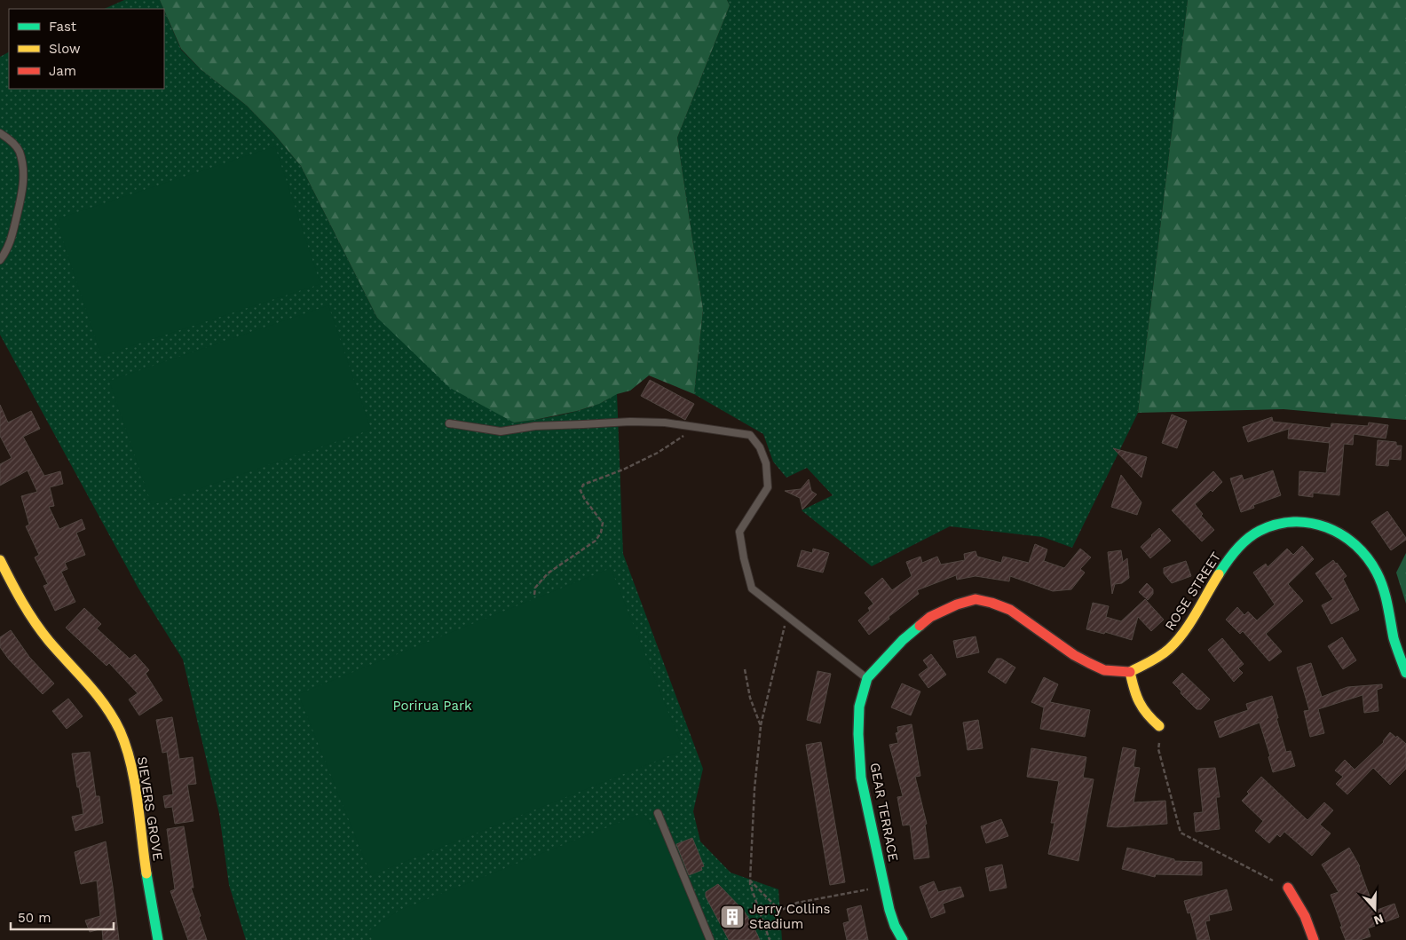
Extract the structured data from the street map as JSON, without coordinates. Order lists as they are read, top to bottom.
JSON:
{
  "streets": {
    "street": ["ROSE STREET", "SIEVERS GROVE", "GEAR TERRACE"]
  },
  "crossings": [
    ["ROSE STREET", "GEAR TERRACE"]
  ],
  "parks": ["Porirua Park"],
  "places": {
    "building": ["Jerry Collins Stadium"]
  },
  "legend": ["Fast", "Slow", "Jam"],
  "scale_bar": "50 m",
  "north": "bottom"
}
